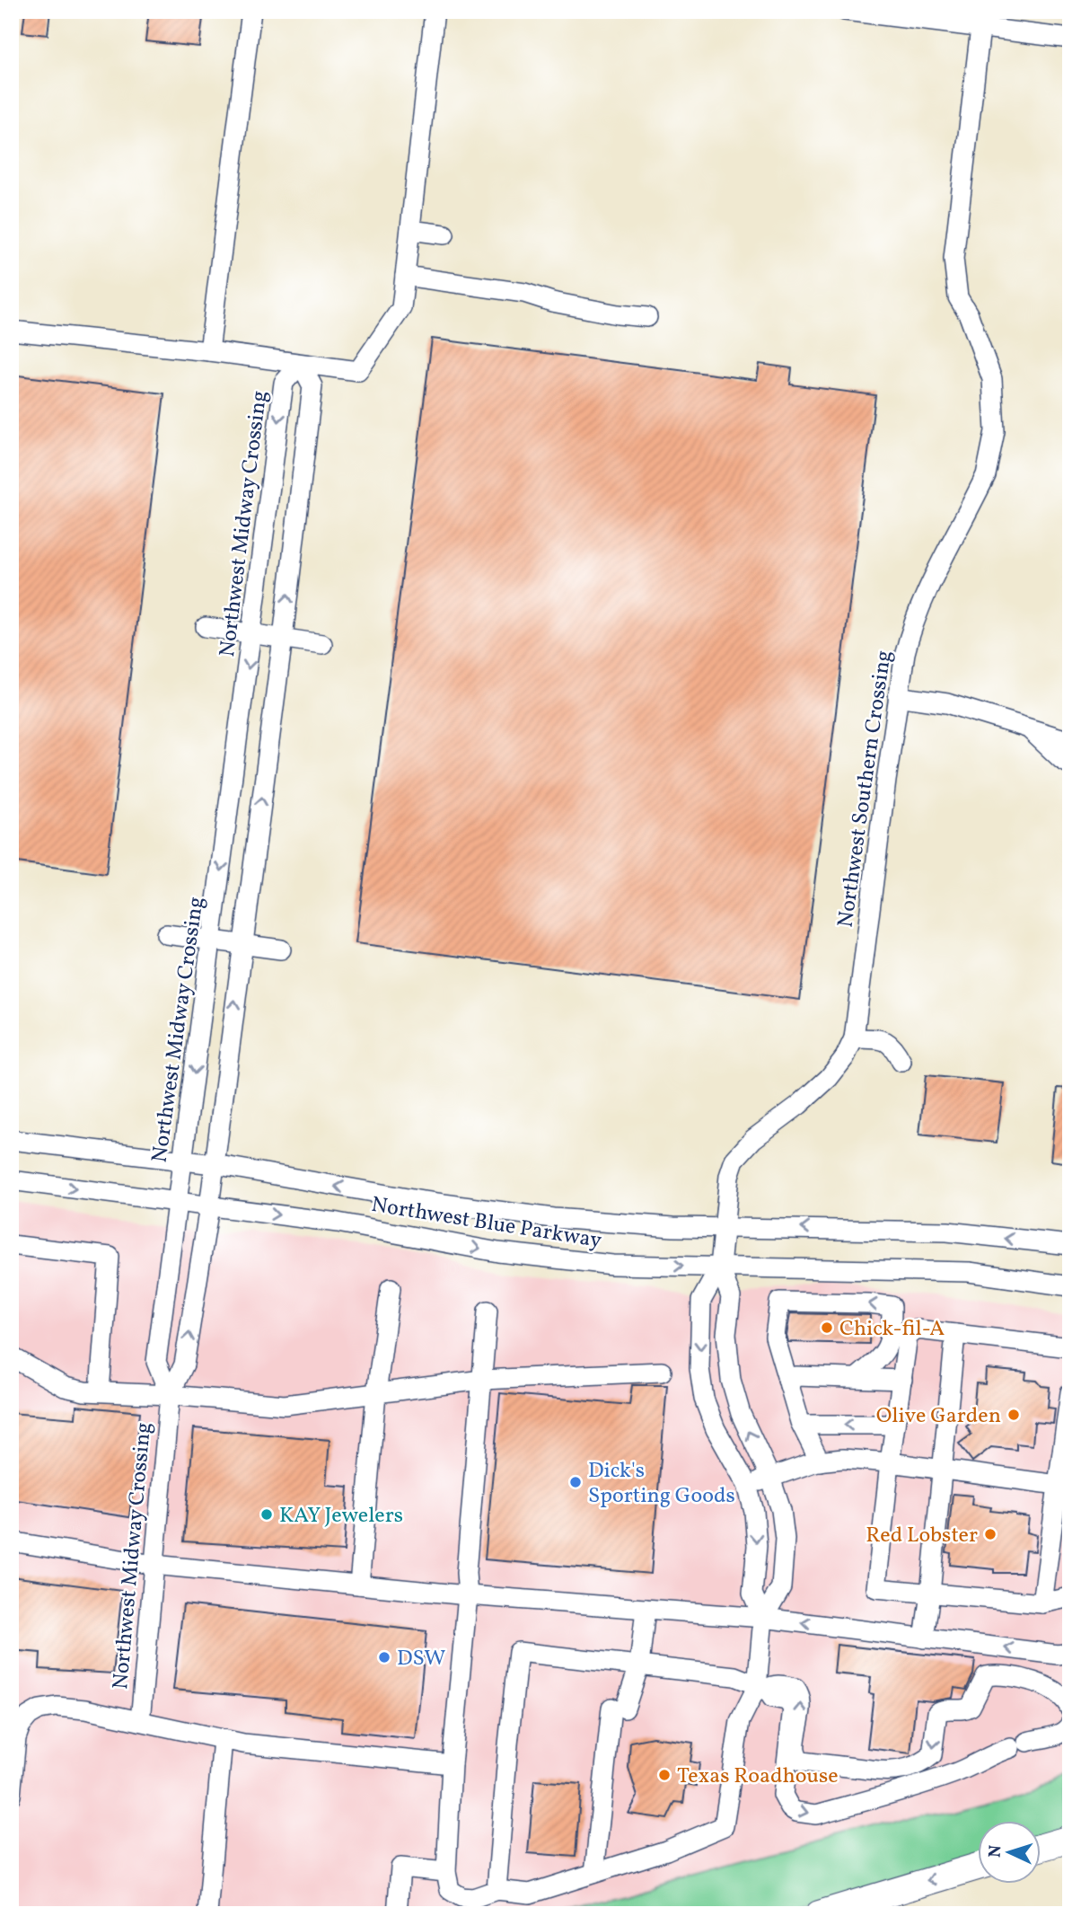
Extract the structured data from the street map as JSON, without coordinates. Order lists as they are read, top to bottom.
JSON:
{
  "streets": {
    "street": ["Northwest Midway Crossing", "Northwest Southern Crossing", "Northwest Blue Parkway"]
  },
  "crossings": [
    ["Northwest Midway Crossing", "Northwest Blue Parkway"],
    ["Northwest Southern Crossing", "Northwest Blue Parkway"]
  ],
  "places": [
    "Chick-fil-A",
    "Olive Garden",
    "Dick's Sporting Goods",
    "KAY Jewelers",
    "Red Lobster",
    "DSW",
    "Texas Roadhouse"
  ],
  "north": "left"
}
